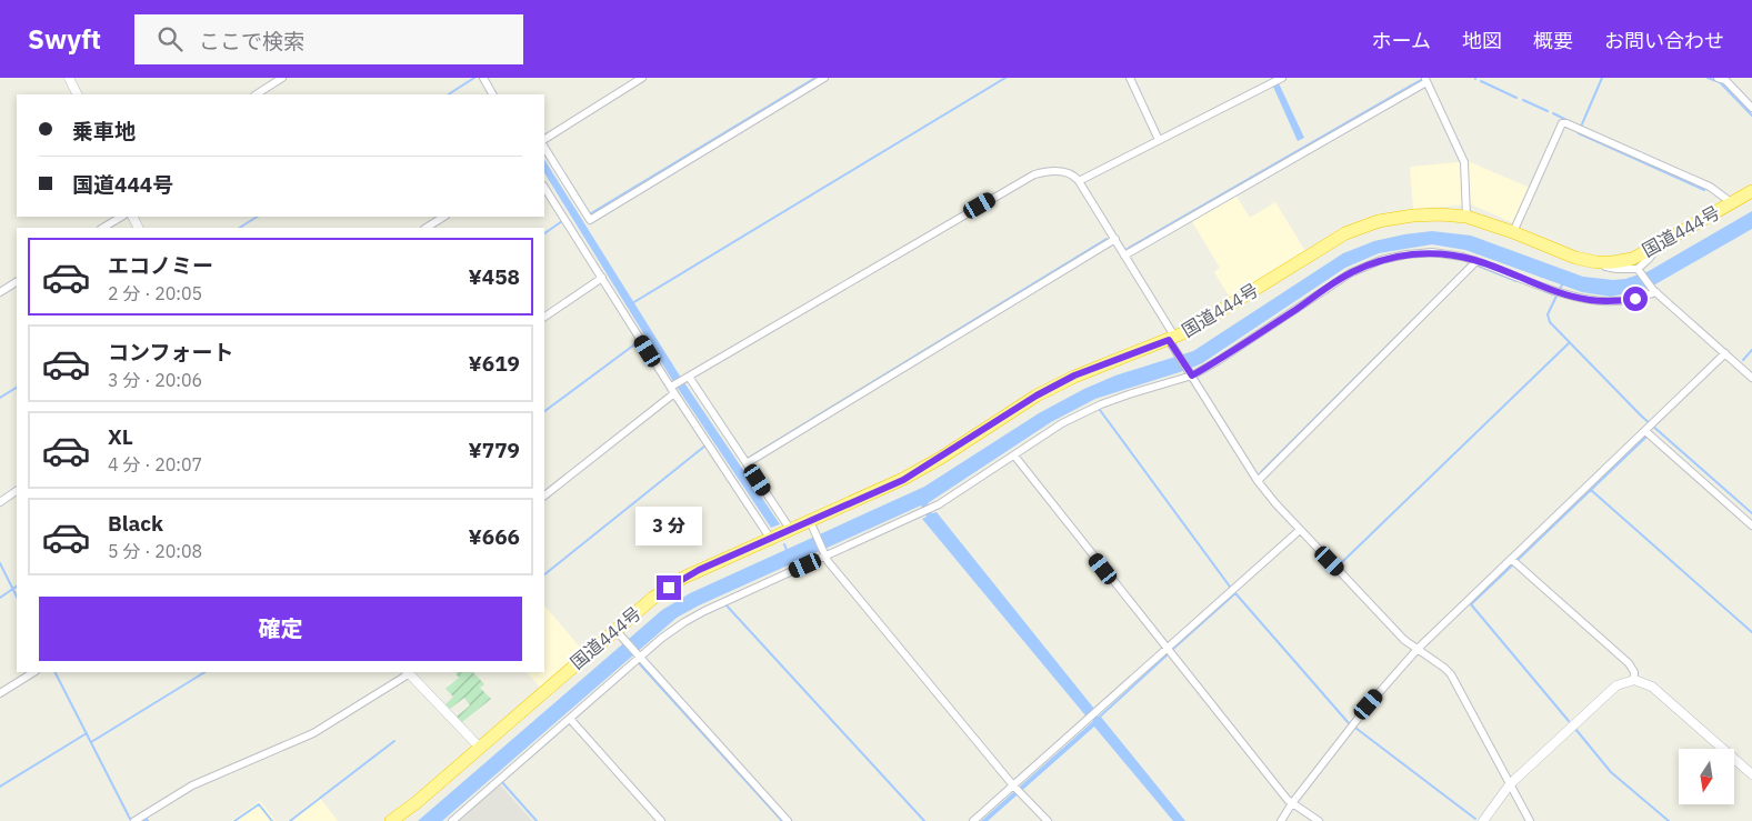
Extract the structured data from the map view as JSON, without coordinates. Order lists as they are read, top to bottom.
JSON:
{
  "streets": {
    "highway": ["国道444号"]
  },
  "north": "bottom",
  "page": {
    "header": "Swyft",
    "search": "ここで検索",
    "nav": [
      "ホーム",
      "地図",
      "概要",
      "お問い合わせ"
    ],
    "banner": ["乗車地", "国道444号"],
    "list": [
      {
        "name": "エコノミー",
        "note": "2 分 · 20:05",
        "value": "¥458"
      },
      {
        "name": "コンフォート",
        "note": "3 分 · 20:06",
        "value": "¥619"
      },
      {
        "name": "XL",
        "note": "4 分 · 20:07",
        "value": "¥779"
      },
      {
        "name": "Black",
        "note": "5 分 · 20:08",
        "value": "¥666"
      }
    ],
    "bubble": "3 分",
    "buttons": "確定"
  }
}
